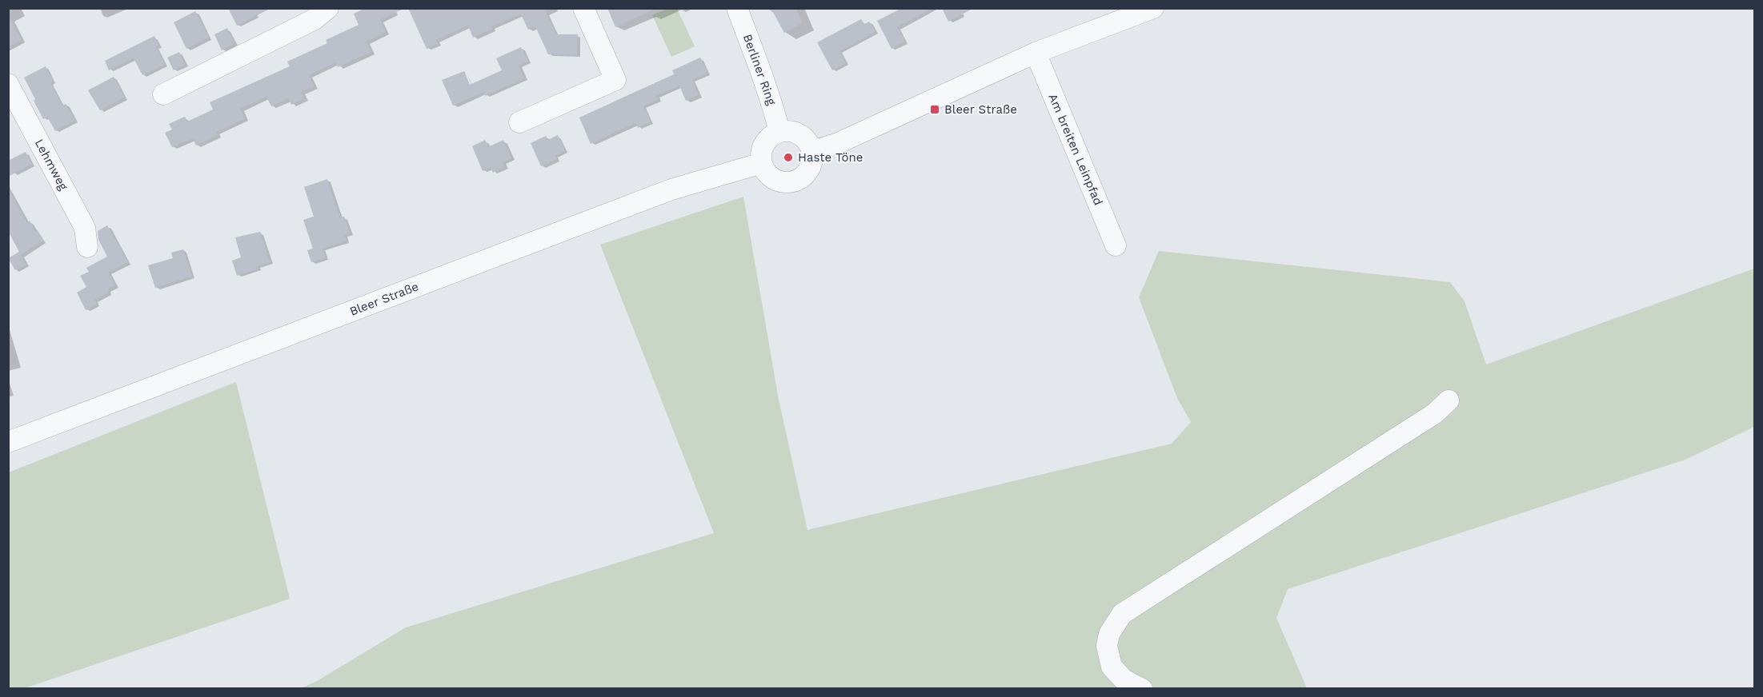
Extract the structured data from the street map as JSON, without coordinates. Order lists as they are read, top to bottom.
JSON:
{
  "streets": {
    "street": [
      "Berliner Ring",
      "Am breiten Leinpfad",
      "Lehmweg",
      "Bleer Straße"
    ]
  },
  "crossings": [
    ["Berliner Ring", "Bleer Straße"]
  ],
  "places": {
    "transit": ["Bleer Straße"],
    "other": ["Haste Töne"]
  }
}
